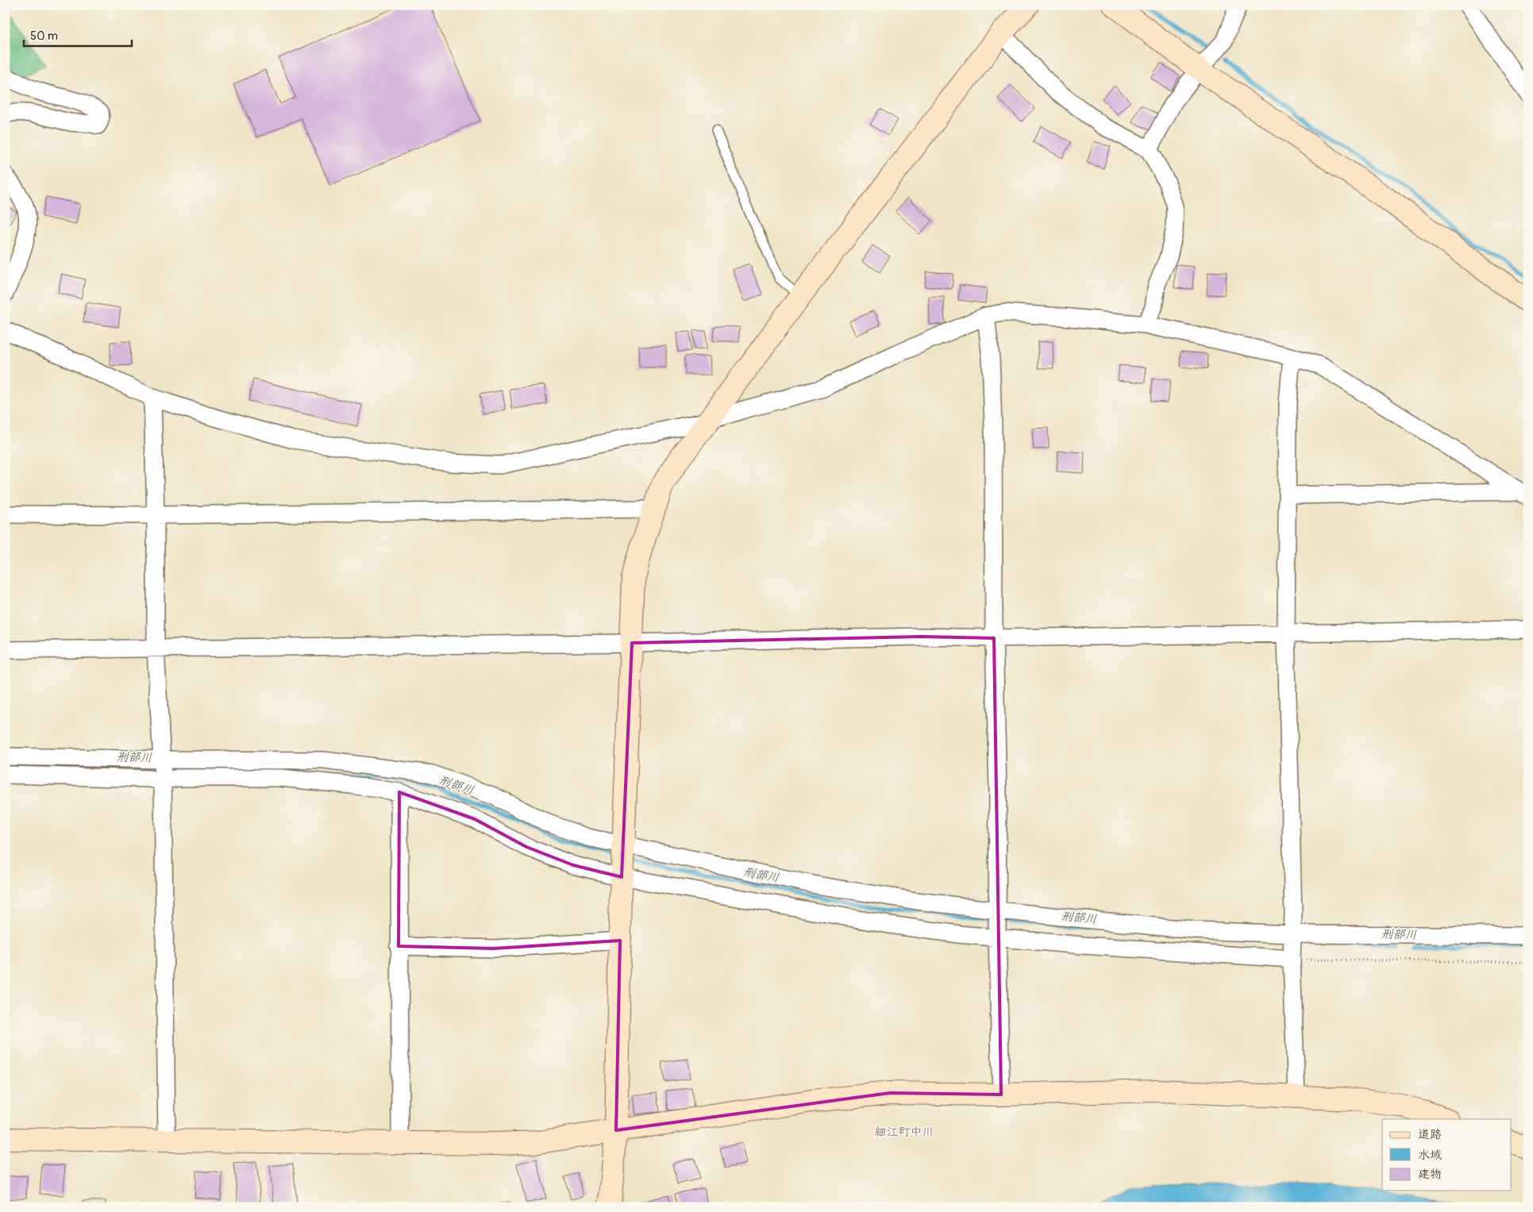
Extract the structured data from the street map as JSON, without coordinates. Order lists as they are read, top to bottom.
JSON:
{
  "districts": ["細江町中川"],
  "water": ["刑部川"],
  "legend": ["道路", "水域", "建物"],
  "scale_bar": "50 m"
}
